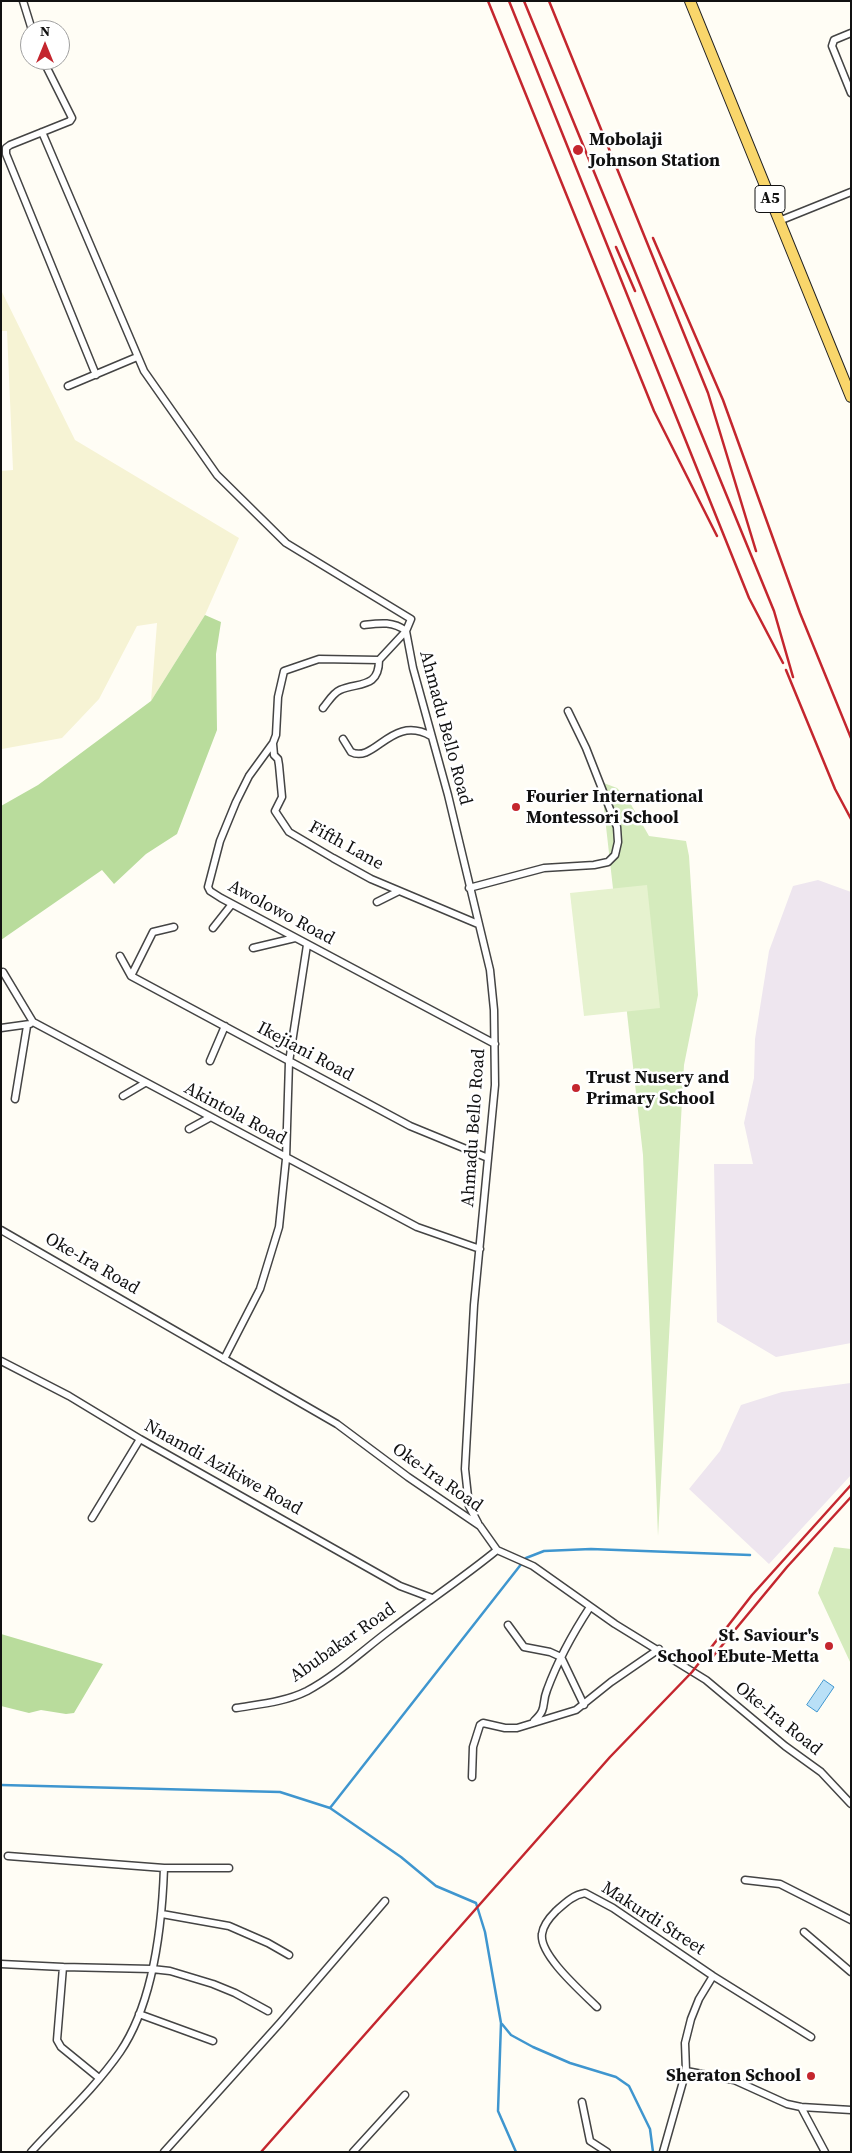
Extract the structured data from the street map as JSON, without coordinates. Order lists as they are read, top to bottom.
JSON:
{
  "streets": {
    "main road": ["A5"],
    "street": [
      "Ahmadu Bello Road",
      "Fifth Lane",
      "Awolowo Road",
      "Ikejiani Road",
      "Akintola Road",
      "Oke-Ira Road",
      "Nnamdi Azikiwe Road",
      "Abubakar Road",
      "Makurdi Street"
    ]
  },
  "crossings": [
    ["Ahmadu Bello Road", "Fifth Lane"],
    ["Ahmadu Bello Road", "Awolowo Road"],
    ["Ahmadu Bello Road", "Ikejiani Road"],
    ["Ahmadu Bello Road", "Akintola Road"],
    ["Ahmadu Bello Road", "Oke-Ira Road"],
    ["Fifth Lane", "Awolowo Road"],
    ["Nnamdi Azikiwe Road", "Abubakar Road"]
  ],
  "places": [
    "Mobolaji Johnson Station",
    "Fourier International Montessori School",
    "Trust Nusery and Primary School",
    "St. Saviour's School Ebute-Metta",
    "Sheraton School"
  ],
  "north": "top"
}
